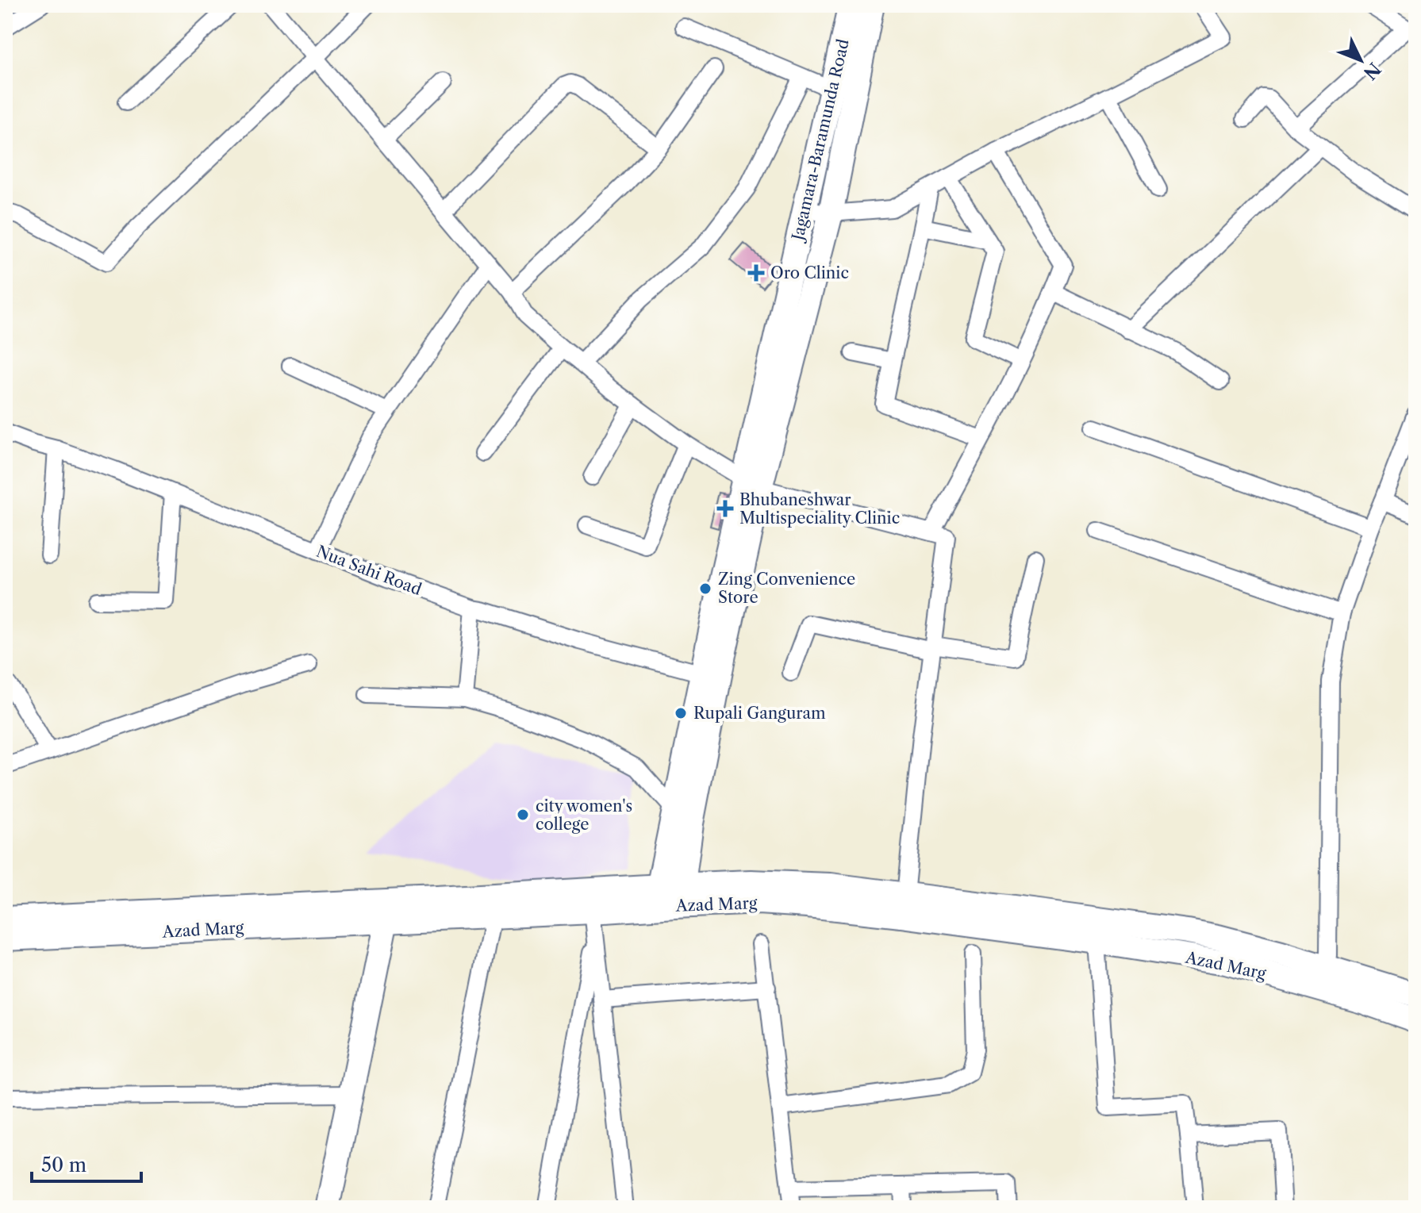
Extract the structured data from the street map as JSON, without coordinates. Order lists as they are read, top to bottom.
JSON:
{
  "streets": {
    "street": ["Jagamara-Baramunda Road", "Nua Sahi Road", "Azad Marg"]
  },
  "crossings": [
    ["Jagamara-Baramunda Road", "Nua Sahi Road"],
    ["Jagamara-Baramunda Road", "Azad Marg"]
  ],
  "places": {
    "health": ["Oro Clinic", "Bhubaneshwar Multispeciality Clinic"],
    "other": ["Zing Convenience Store", "Rupali Ganguram", "city women's college"]
  },
  "scale_bar": "50 m",
  "north": "bottom right"
}
